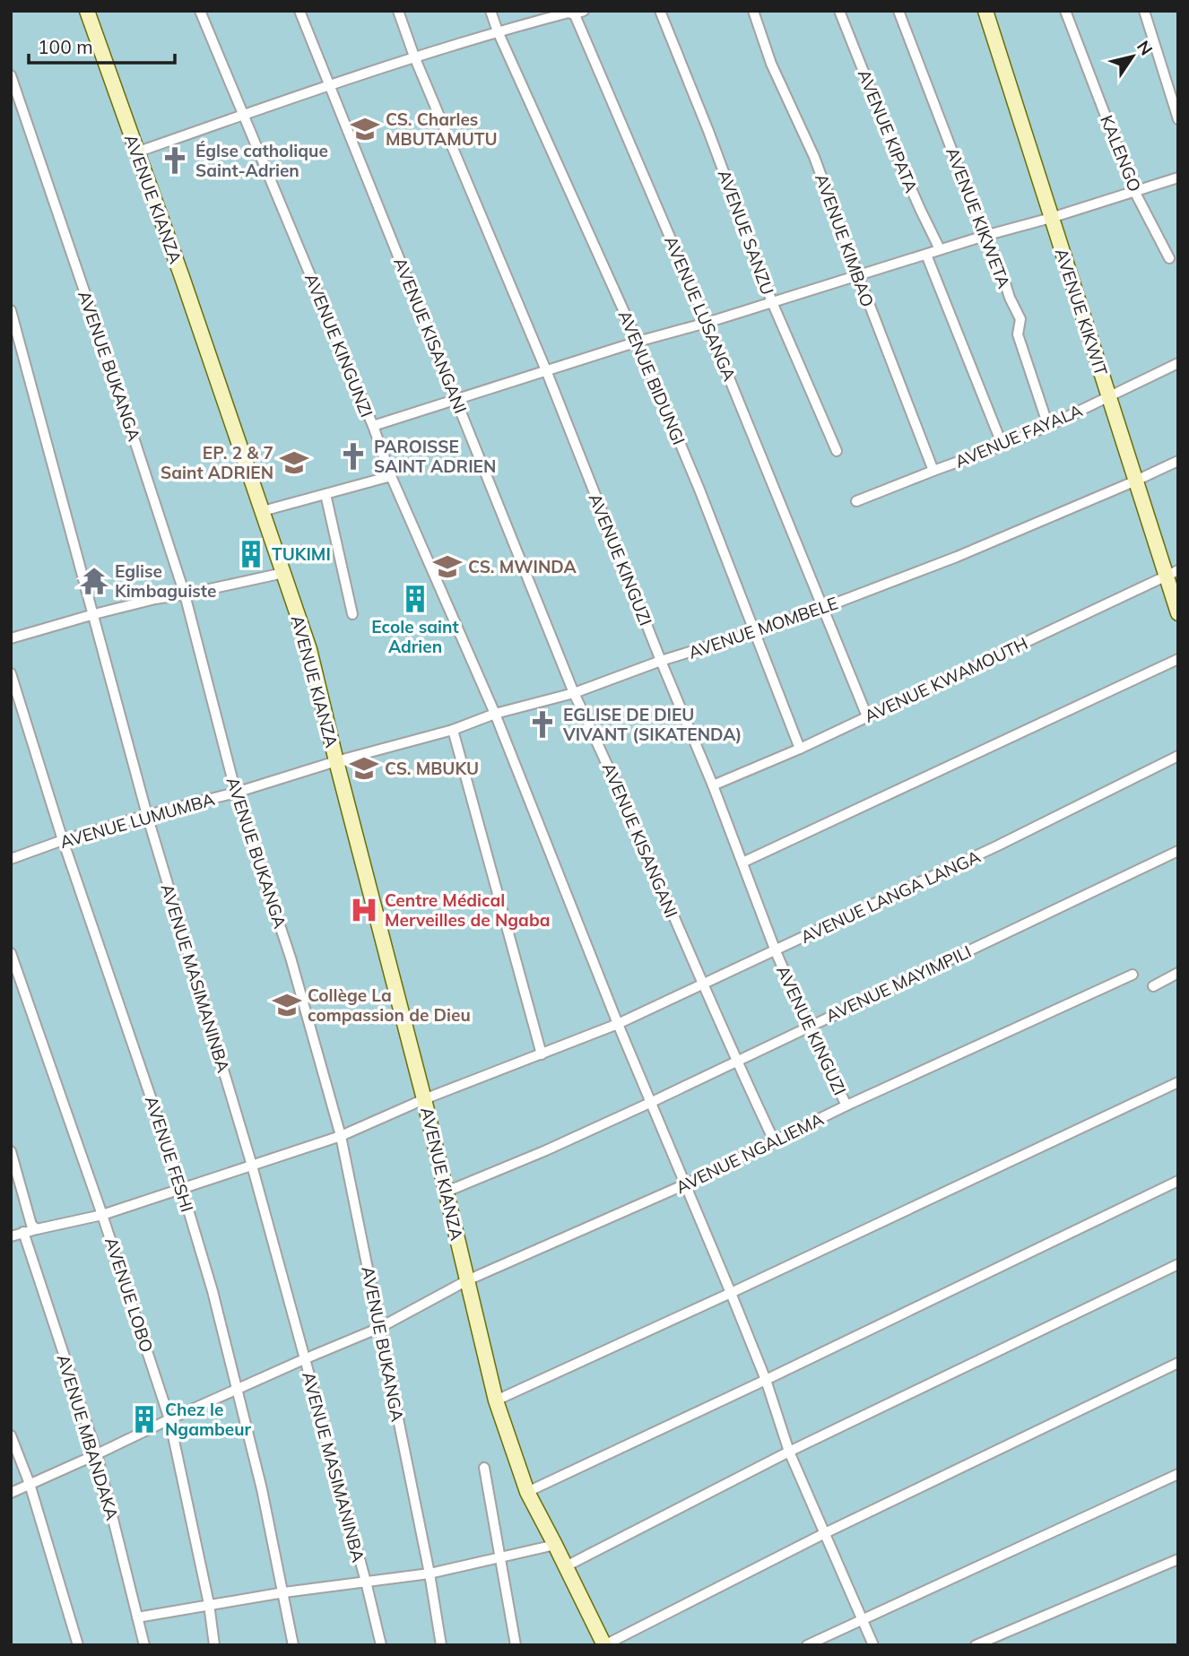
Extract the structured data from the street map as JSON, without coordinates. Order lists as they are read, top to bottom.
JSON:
{
  "streets": {
    "street": [
      "AVENUE KIPATA",
      "KALENGO",
      "AVENUE KIANZA",
      "AVENUE KIKWETA",
      "AVENUE SANZU",
      "AVENUE KIMBAO",
      "AVENUE LUSANGA",
      "AVENUE KIKWIT",
      "AVENUE KISANGANI",
      "AVENUE KINGUNZI",
      "AVENUE BUKANGA",
      "AVENUE BIDUNGI",
      "AVENUE FAYALA",
      "AVENUE KINGUZI",
      "AVENUE MOMBELE",
      "AVENUE KWAMOUTH",
      "AVENUE LUMUMBA",
      "AVENUE LANGA LANGA",
      "AVENUE MASIMANINBA",
      "AVENUE MAYIMPILI",
      "AVENUE NGALIEMA",
      "AVENUE FESHI",
      "AVENUE LOBO",
      "AVENUE MBANDAKA"
    ]
  },
  "crossings": [
    ["AVENUE KIANZA", "AVENUE MOMBELE"],
    ["AVENUE KIANZA", "AVENUE LUMUMBA"],
    ["AVENUE KIANZA", "AVENUE LANGA LANGA"],
    ["AVENUE KIANZA", "AVENUE MAYIMPILI"],
    ["AVENUE KIANZA", "AVENUE NGALIEMA"],
    ["AVENUE KIKWETA", "AVENUE FAYALA"],
    ["AVENUE KIMBAO", "AVENUE FAYALA"],
    ["AVENUE LUSANGA", "AVENUE MOMBELE"],
    ["AVENUE LUSANGA", "AVENUE KWAMOUTH"],
    ["AVENUE KIKWIT", "AVENUE FAYALA"],
    ["AVENUE KIKWIT", "AVENUE MOMBELE"],
    ["AVENUE KIKWIT", "AVENUE KWAMOUTH"],
    ["AVENUE KISANGANI", "AVENUE MOMBELE"],
    ["AVENUE KISANGANI", "AVENUE LANGA LANGA"],
    ["AVENUE KISANGANI", "AVENUE MAYIMPILI"],
    ["AVENUE KISANGANI", "AVENUE NGALIEMA"],
    ["AVENUE KINGUNZI", "AVENUE MOMBELE"],
    ["AVENUE KINGUNZI", "AVENUE LANGA LANGA"],
    ["AVENUE KINGUNZI", "AVENUE MAYIMPILI"],
    ["AVENUE KINGUNZI", "AVENUE NGALIEMA"],
    ["AVENUE BUKANGA", "AVENUE LUMUMBA"],
    ["AVENUE BUKANGA", "AVENUE LANGA LANGA"],
    ["AVENUE BUKANGA", "AVENUE NGALIEMA"],
    ["AVENUE BIDUNGI", "AVENUE MOMBELE"],
    ["AVENUE BIDUNGI", "AVENUE KWAMOUTH"],
    ["AVENUE KINGUZI", "AVENUE MOMBELE"],
    ["AVENUE KINGUZI", "AVENUE KWAMOUTH"],
    ["AVENUE KINGUZI", "AVENUE LANGA LANGA"],
    ["AVENUE KINGUZI", "AVENUE MAYIMPILI"],
    ["AVENUE KINGUZI", "AVENUE NGALIEMA"],
    ["AVENUE MOMBELE", "AVENUE LUMUMBA"],
    ["AVENUE LUMUMBA", "AVENUE MASIMANINBA"],
    ["AVENUE LUMUMBA", "AVENUE FESHI"],
    ["AVENUE LANGA LANGA", "AVENUE MASIMANINBA"],
    ["AVENUE LANGA LANGA", "AVENUE FESHI"],
    ["AVENUE LANGA LANGA", "AVENUE LOBO"],
    ["AVENUE LANGA LANGA", "AVENUE MBANDAKA"],
    ["AVENUE MASIMANINBA", "AVENUE NGALIEMA"],
    ["AVENUE NGALIEMA", "AVENUE FESHI"],
    ["AVENUE NGALIEMA", "AVENUE LOBO"],
    ["AVENUE NGALIEMA", "AVENUE MBANDAKA"]
  ],
  "places": {
    "school or university": [
      "CS. Charles MBUTAMUTU",
      "EP. 2 & 7 Saint ADRIEN",
      "CS. MWINDA",
      "CS. MBUKU",
      "Collège La compassion de Dieu"
    ],
    "church": ["Églse catholique Saint-Adrien", "PAROISSE SAINT ADRIEN", "EGLISE DE DIEU VIVANT (SIKATENDA)"],
    "building": ["TUKIMI", "Ecole saint Adrien", "Chez le Ngambeur"],
    "temple": ["Eglise Kimbaguiste"],
    "hospital": ["Centre Médical Merveilles de Ngaba"]
  },
  "scale_bar": "100 m",
  "north": "top right"
}
